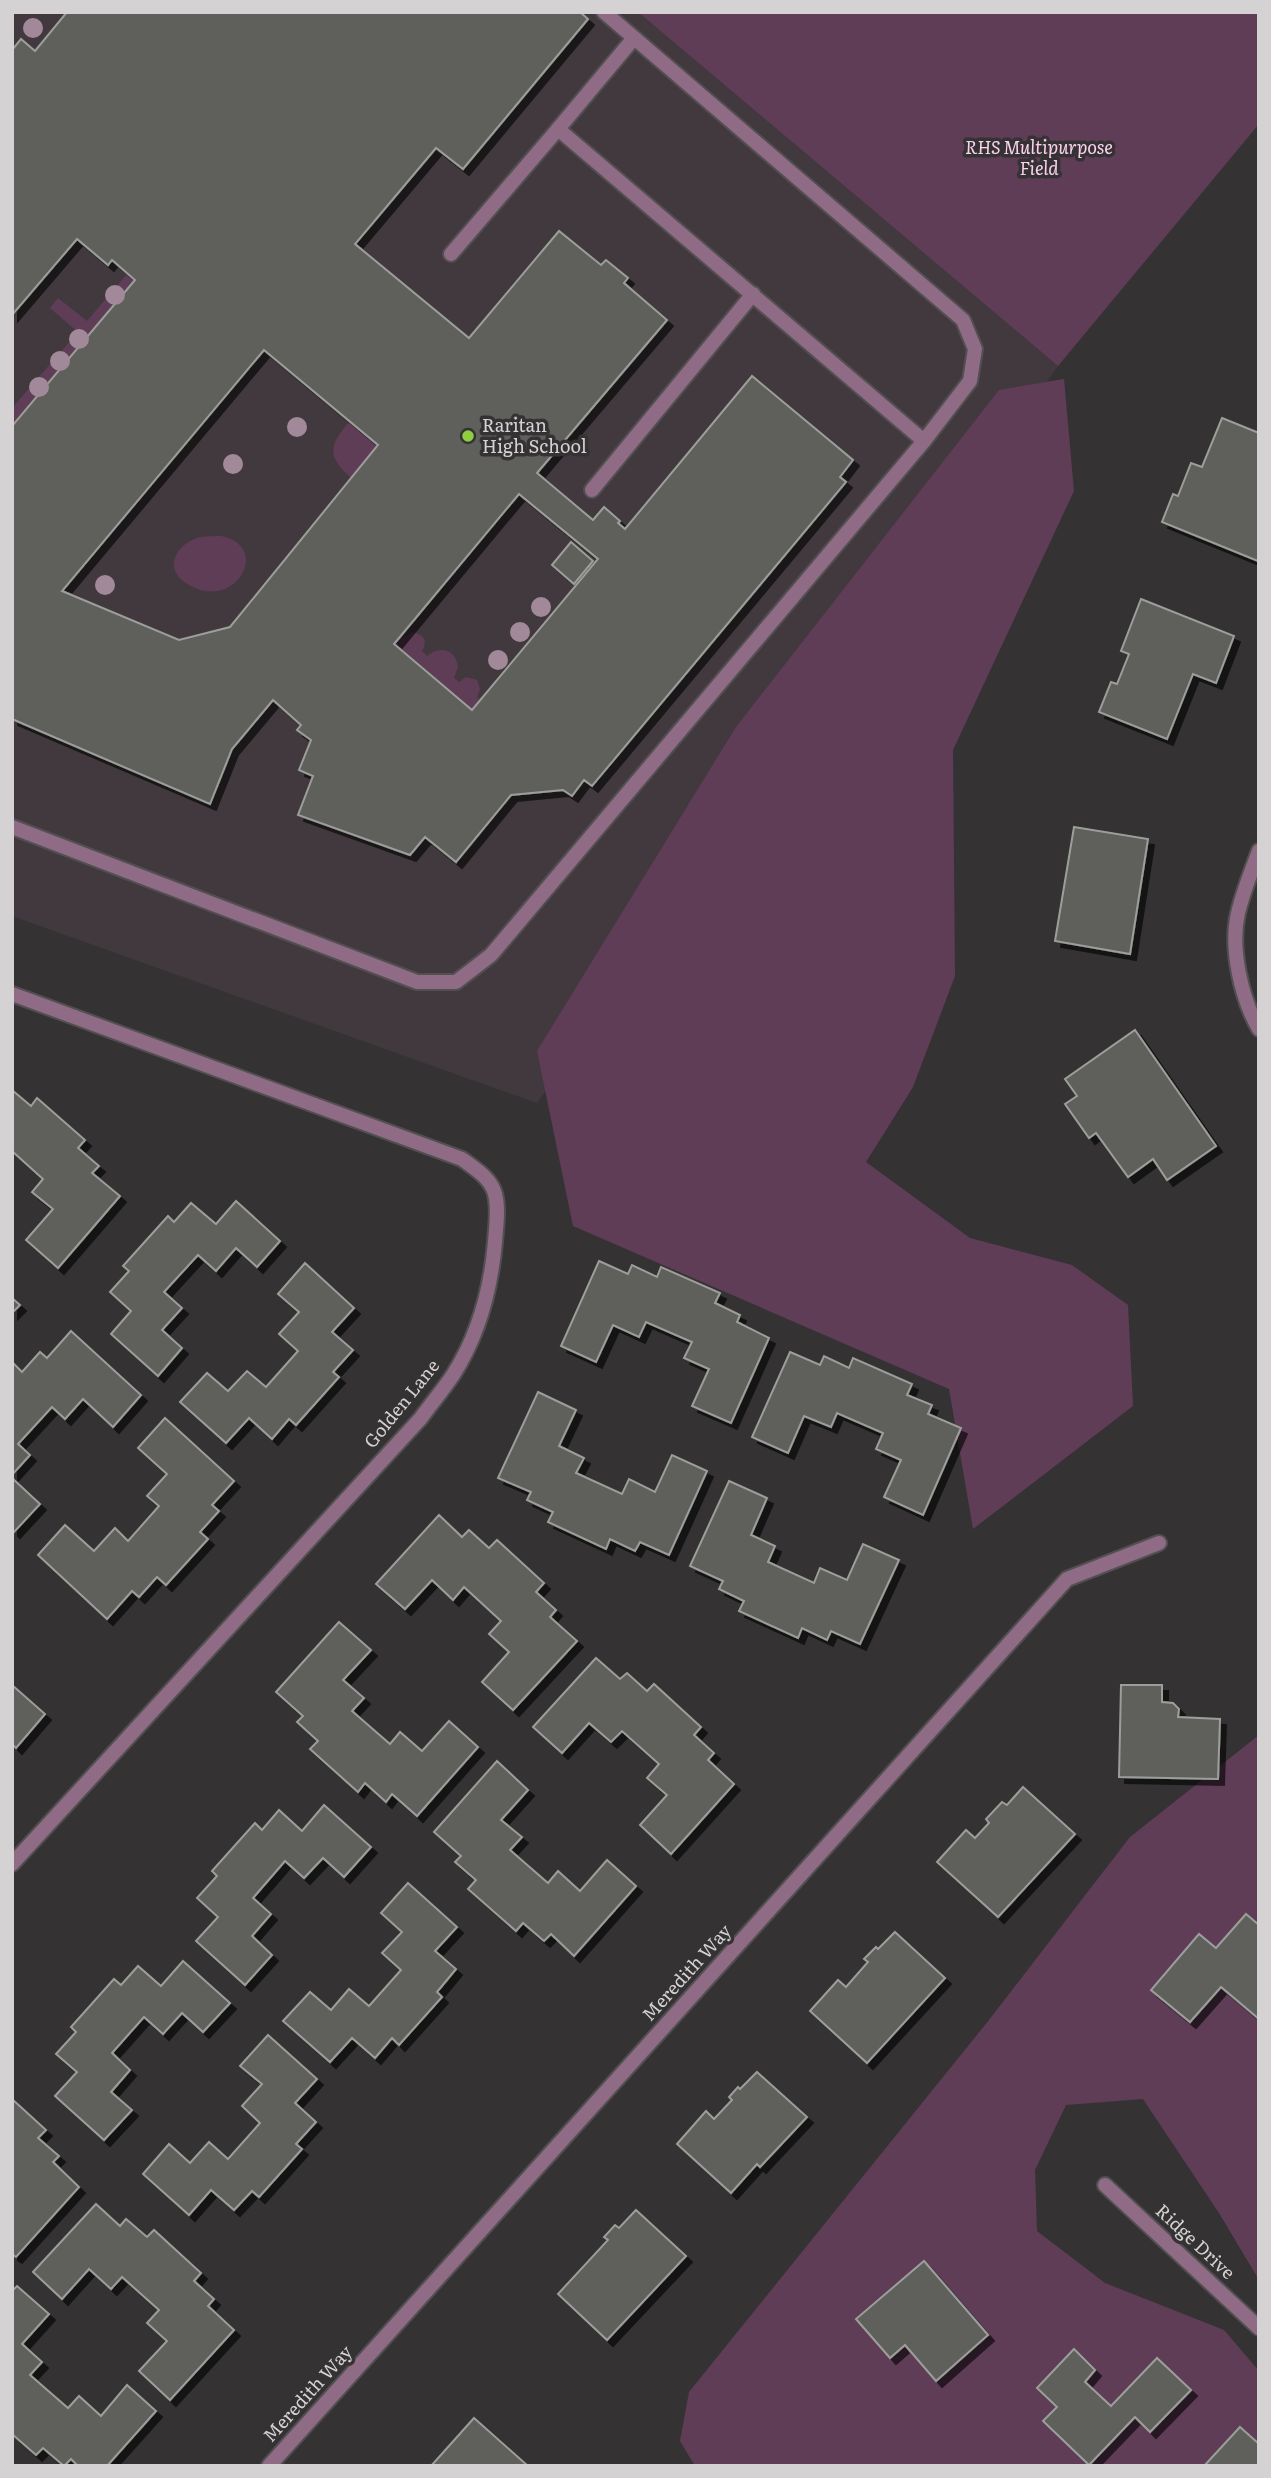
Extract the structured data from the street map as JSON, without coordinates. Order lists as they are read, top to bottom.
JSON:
{
  "streets": {
    "street": ["Golden Lane", "Meredith Way", "Ridge Drive"]
  },
  "parks": ["RHS Multipurpose Field"],
  "places": ["Raritan High School"]
}
